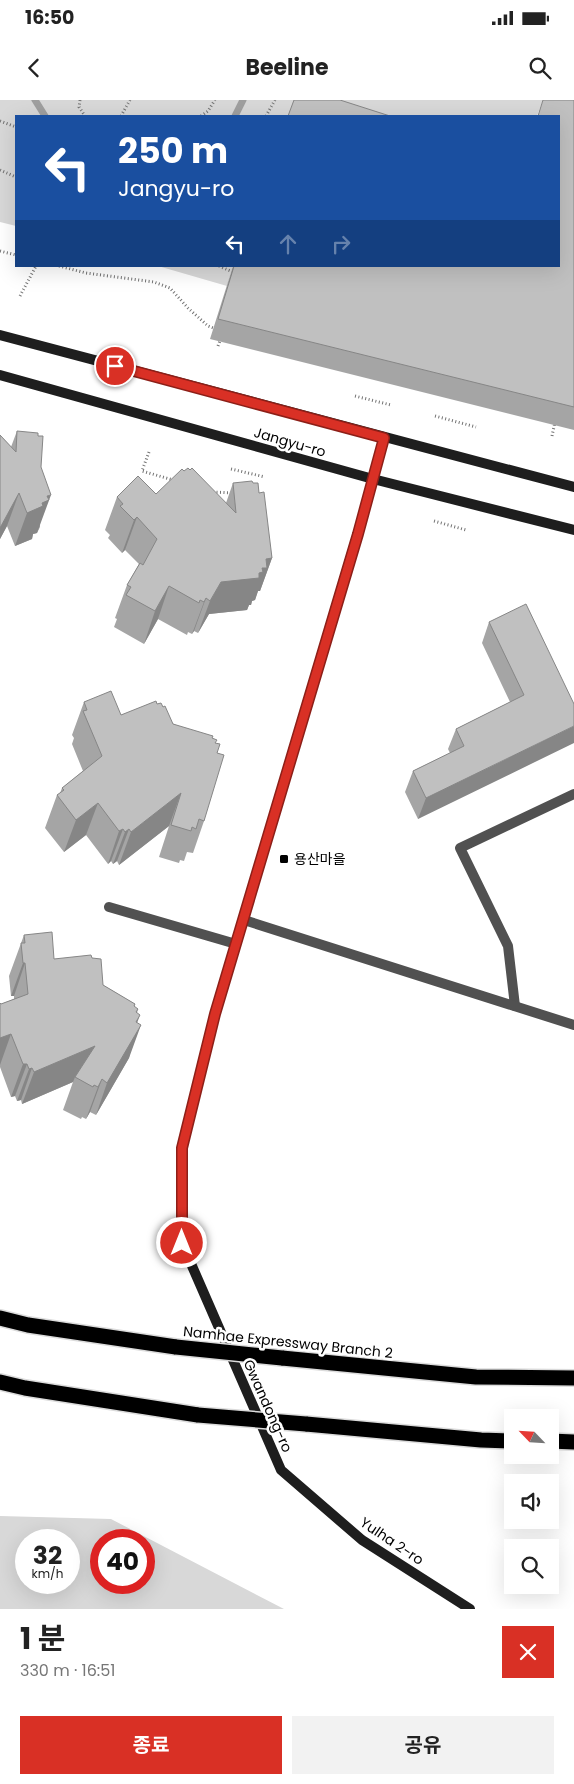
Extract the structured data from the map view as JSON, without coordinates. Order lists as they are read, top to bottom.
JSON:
{
  "streets": {
    "highway": ["Namhae Expressway Branch 2"],
    "street": ["Jangyu-ro", "Gwandong-ro", "Yulha 2-ro"]
  },
  "crossings": [
    ["Gwandong-ro", "Yulha 2-ro"]
  ],
  "places": {
    "transit": ["용산마을"]
  },
  "north": "top left",
  "page": {
    "status": "16:50",
    "header": "Beeline",
    "turn": ["250 m", "Jangyu-ro"],
    "speed": "32 km/h",
    "limit": "40",
    "heading": ["1 분", "330 m · 16:51"],
    "buttons": ["종료", "공유"]
  }
}
